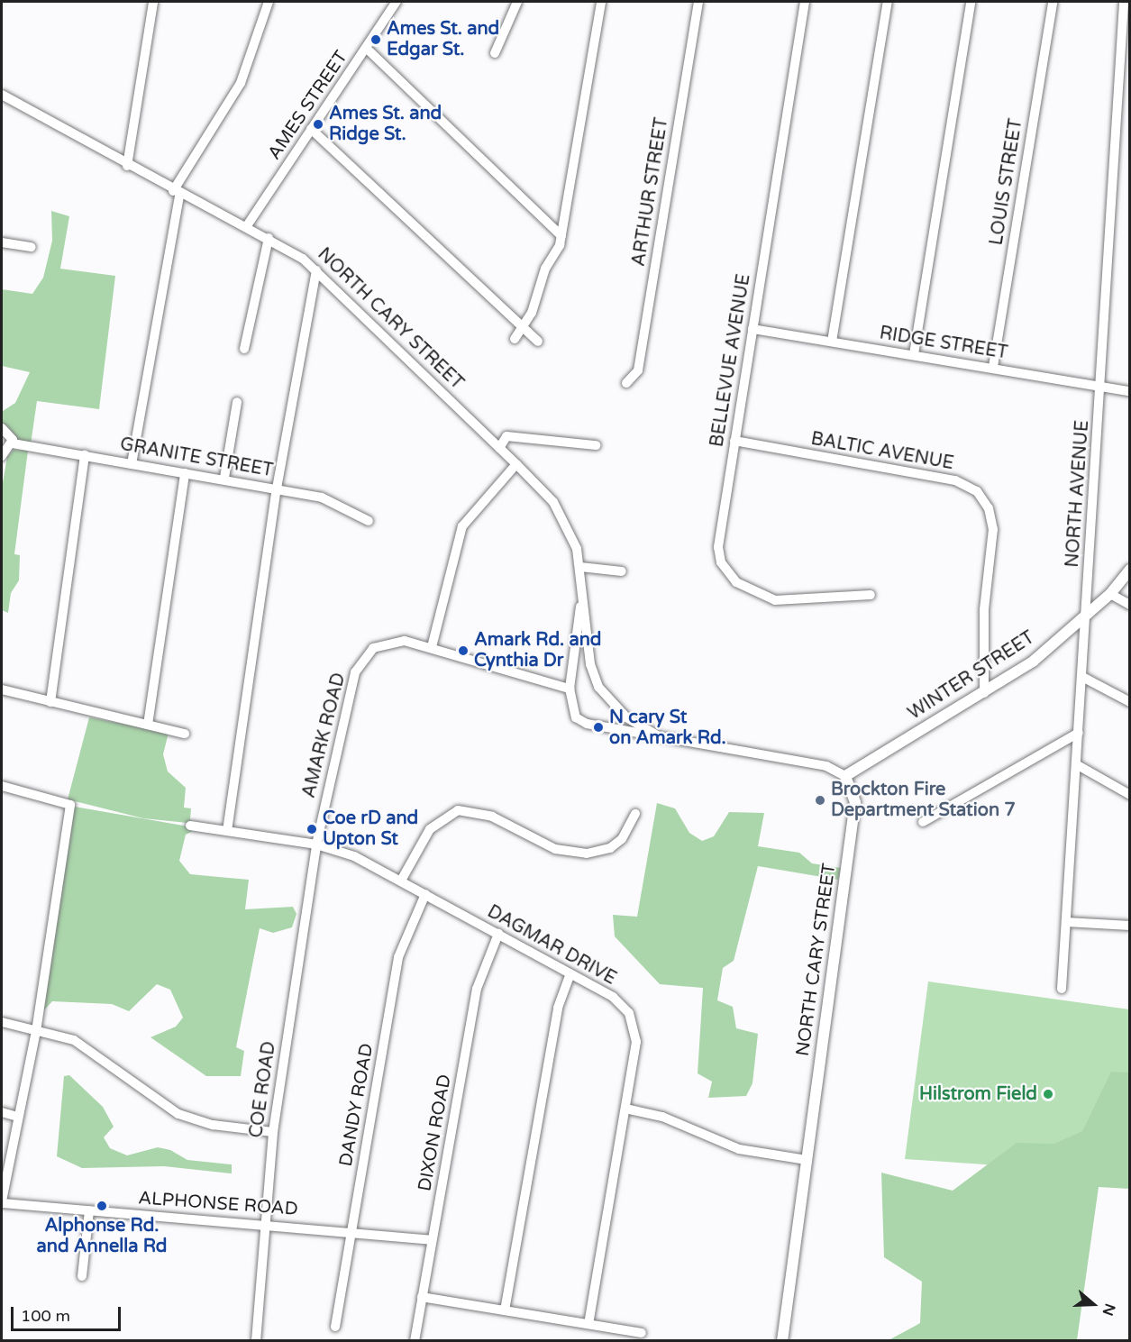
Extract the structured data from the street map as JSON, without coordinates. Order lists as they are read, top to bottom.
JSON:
{
  "streets": {
    "main road": ["NORTH CARY STREET", "WINTER STREET"],
    "street": [
      "AMES STREET",
      "LOUIS STREET",
      "ARTHUR STREET",
      "RIDGE STREET",
      "BELLEVUE AVENUE",
      "BALTIC AVENUE",
      "GRANITE STREET",
      "NORTH AVENUE",
      "AMARK ROAD",
      "DAGMAR DRIVE",
      "COE ROAD",
      "DANDY ROAD",
      "DIXON ROAD",
      "ALPHONSE ROAD"
    ]
  },
  "crossings": [
    ["AMES STREET", "NORTH CARY STREET"],
    ["LOUIS STREET", "RIDGE STREET"],
    ["NORTH CARY STREET", "WINTER STREET"],
    ["NORTH CARY STREET", "AMARK ROAD"],
    ["RIDGE STREET", "BELLEVUE AVENUE"],
    ["RIDGE STREET", "NORTH AVENUE"],
    ["BELLEVUE AVENUE", "BALTIC AVENUE"],
    ["BALTIC AVENUE", "WINTER STREET"],
    ["NORTH AVENUE", "WINTER STREET"],
    ["AMARK ROAD", "DAGMAR DRIVE"],
    ["AMARK ROAD", "COE ROAD"],
    ["DAGMAR DRIVE", "COE ROAD"],
    ["DAGMAR DRIVE", "DANDY ROAD"],
    ["DAGMAR DRIVE", "DIXON ROAD"],
    ["COE ROAD", "ALPHONSE ROAD"],
    ["DANDY ROAD", "ALPHONSE ROAD"],
    ["DIXON ROAD", "ALPHONSE ROAD"]
  ],
  "places": [
    "Ames St. and Edgar St.",
    "Ames St. and Ridge St.",
    "Amark Rd. and Cynthia Dr",
    "N cary St on Amark Rd.",
    "Brockton Fire Department Station 7",
    "Coe rD and Upton St",
    "Hilstrom Field",
    "Alphonse Rd. and Annella Rd"
  ],
  "scale_bar": "100 m",
  "north": "right"
}
